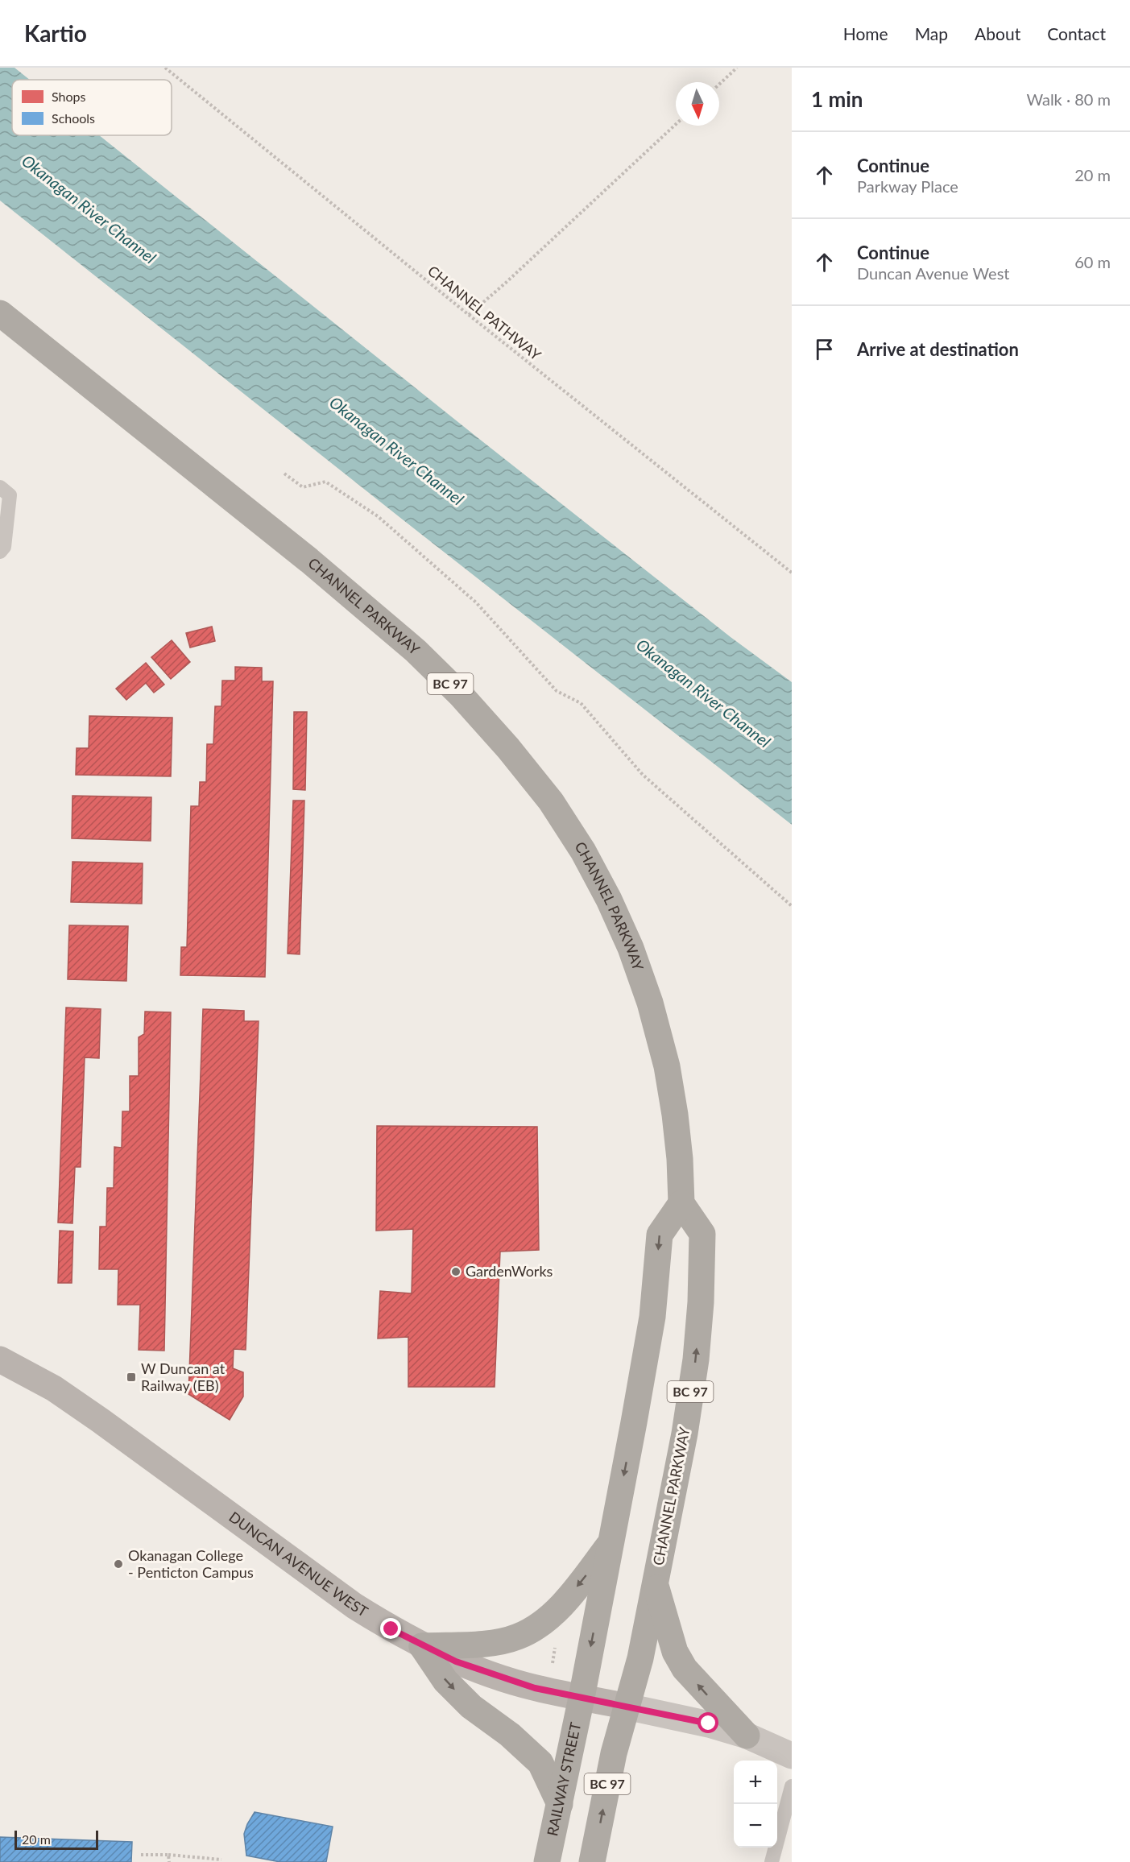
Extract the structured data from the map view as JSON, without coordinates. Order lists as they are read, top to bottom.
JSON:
{
  "streets": {
    "highway": ["CHANNEL PARKWAY", "BC 97", "RAILWAY STREET"],
    "street": ["DUNCAN AVENUE WEST"],
    "path": ["CHANNEL PATHWAY"]
  },
  "crossings": [
    ["CHANNEL PARKWAY", "BC 97"],
    ["CHANNEL PARKWAY", "DUNCAN AVENUE WEST"],
    ["BC 97", "DUNCAN AVENUE WEST"],
    ["BC 97", "RAILWAY STREET"],
    ["DUNCAN AVENUE WEST", "RAILWAY STREET"]
  ],
  "water": ["Okanagan River Channel"],
  "places": {
    "other": ["GardenWorks", "Okanagan College - Penticton Campus"],
    "transit": ["W Duncan at Railway (EB)"]
  },
  "legend": ["Shops", "Schools"],
  "scale_bar": "20 m",
  "north": "bottom",
  "page": {
    "header": "Kartio",
    "nav": [
      "Home",
      "Map",
      "About",
      "Contact"
    ],
    "heading": ["1 min", "Walk · 80 m"],
    "list": [
      ["Continue", "Parkway Place", "20 m"],
      ["Continue", "Duncan Avenue West", "60 m"],
      "Arrive at destination"
    ],
    "map_buttons": ["+", "−"],
    "scale": "20 m"
  }
}
